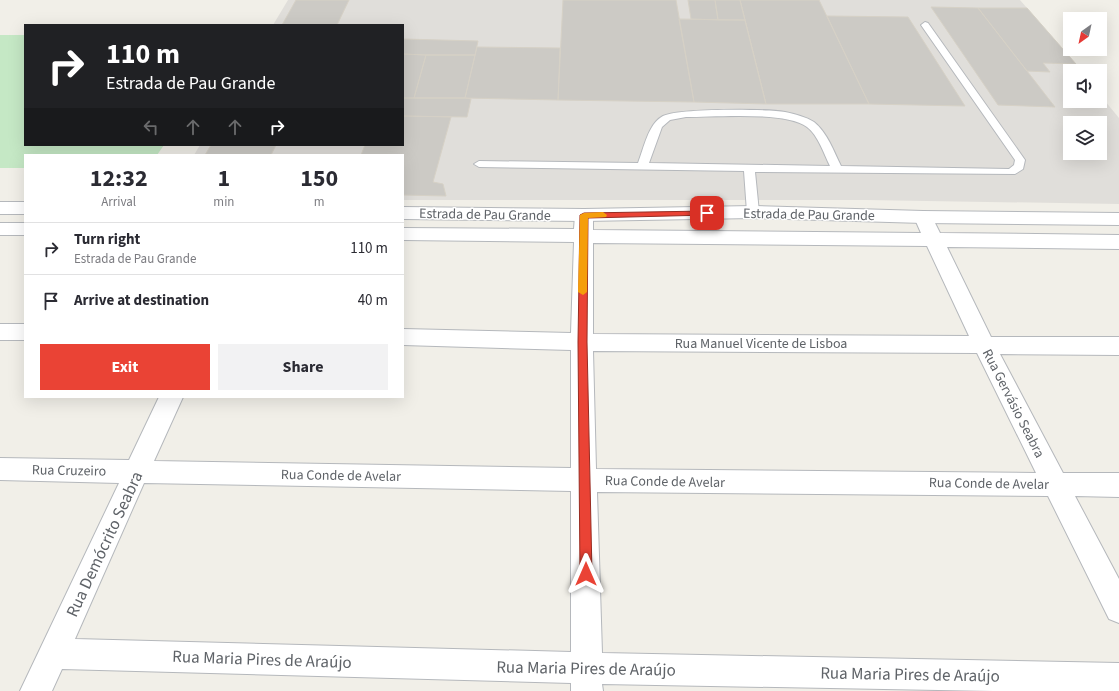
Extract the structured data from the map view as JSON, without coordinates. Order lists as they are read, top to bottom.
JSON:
{
  "streets": {
    "street": [
      "Estrada de Pau Grande",
      "Rua Manuel Vicente de Lisboa",
      "Rua Gervásio Seabra",
      "Rua Cruzeiro",
      "Rua Conde de Avelar",
      "Rua Demócrito Seabra",
      "Rua Maria Pires de Araújo"
    ]
  },
  "crossings": [
    ["Estrada de Pau Grande", "Rua Gervásio Seabra"],
    ["Rua Manuel Vicente de Lisboa", "Rua Gervásio Seabra"],
    ["Rua Gervásio Seabra", "Rua Conde de Avelar"],
    ["Rua Cruzeiro", "Rua Conde de Avelar"],
    ["Rua Cruzeiro", "Rua Demócrito Seabra"],
    ["Rua Conde de Avelar", "Rua Demócrito Seabra"],
    ["Rua Demócrito Seabra", "Rua Maria Pires de Araújo"]
  ],
  "north": "bottom left",
  "page": {
    "turn": ["110 m", "Estrada de Pau Grande"],
    "eta": [
      "12:32",
      "Arrival",
      "1",
      "min",
      "150",
      "m"
    ],
    "list": [
      {
        "name": "Turn right",
        "note": "Estrada de Pau Grande",
        "value": "110 m"
      },
      {
        "name": "Arrive at destination",
        "value": "40 m"
      }
    ],
    "buttons": ["Exit", "Share"]
  }
}
